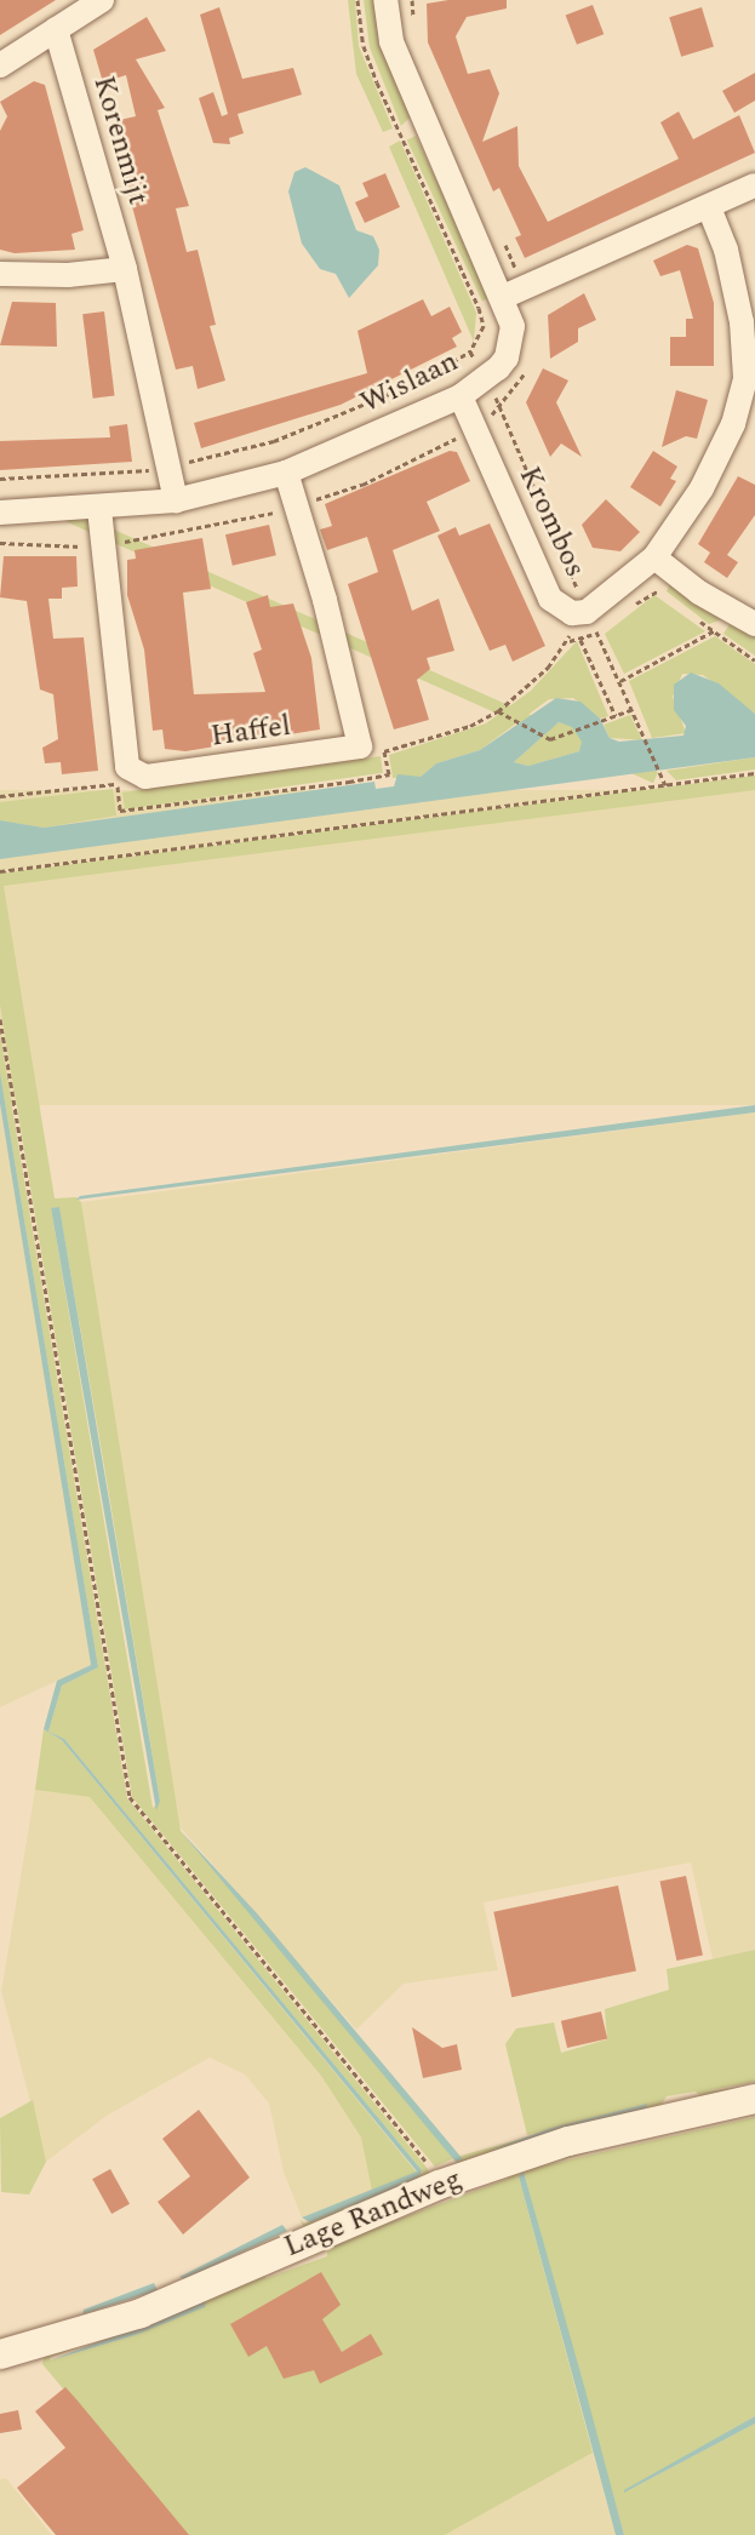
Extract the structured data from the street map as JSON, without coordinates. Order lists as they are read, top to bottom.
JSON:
{
  "streets": {
    "street": [
      "Korenmijt",
      "Wislaan",
      "Krombos",
      "Haffel",
      "Lage Randweg"
    ]
  },
  "crossings": [
    ["Korenmijt", "Wislaan"],
    ["Wislaan", "Krombos"]
  ]
}
